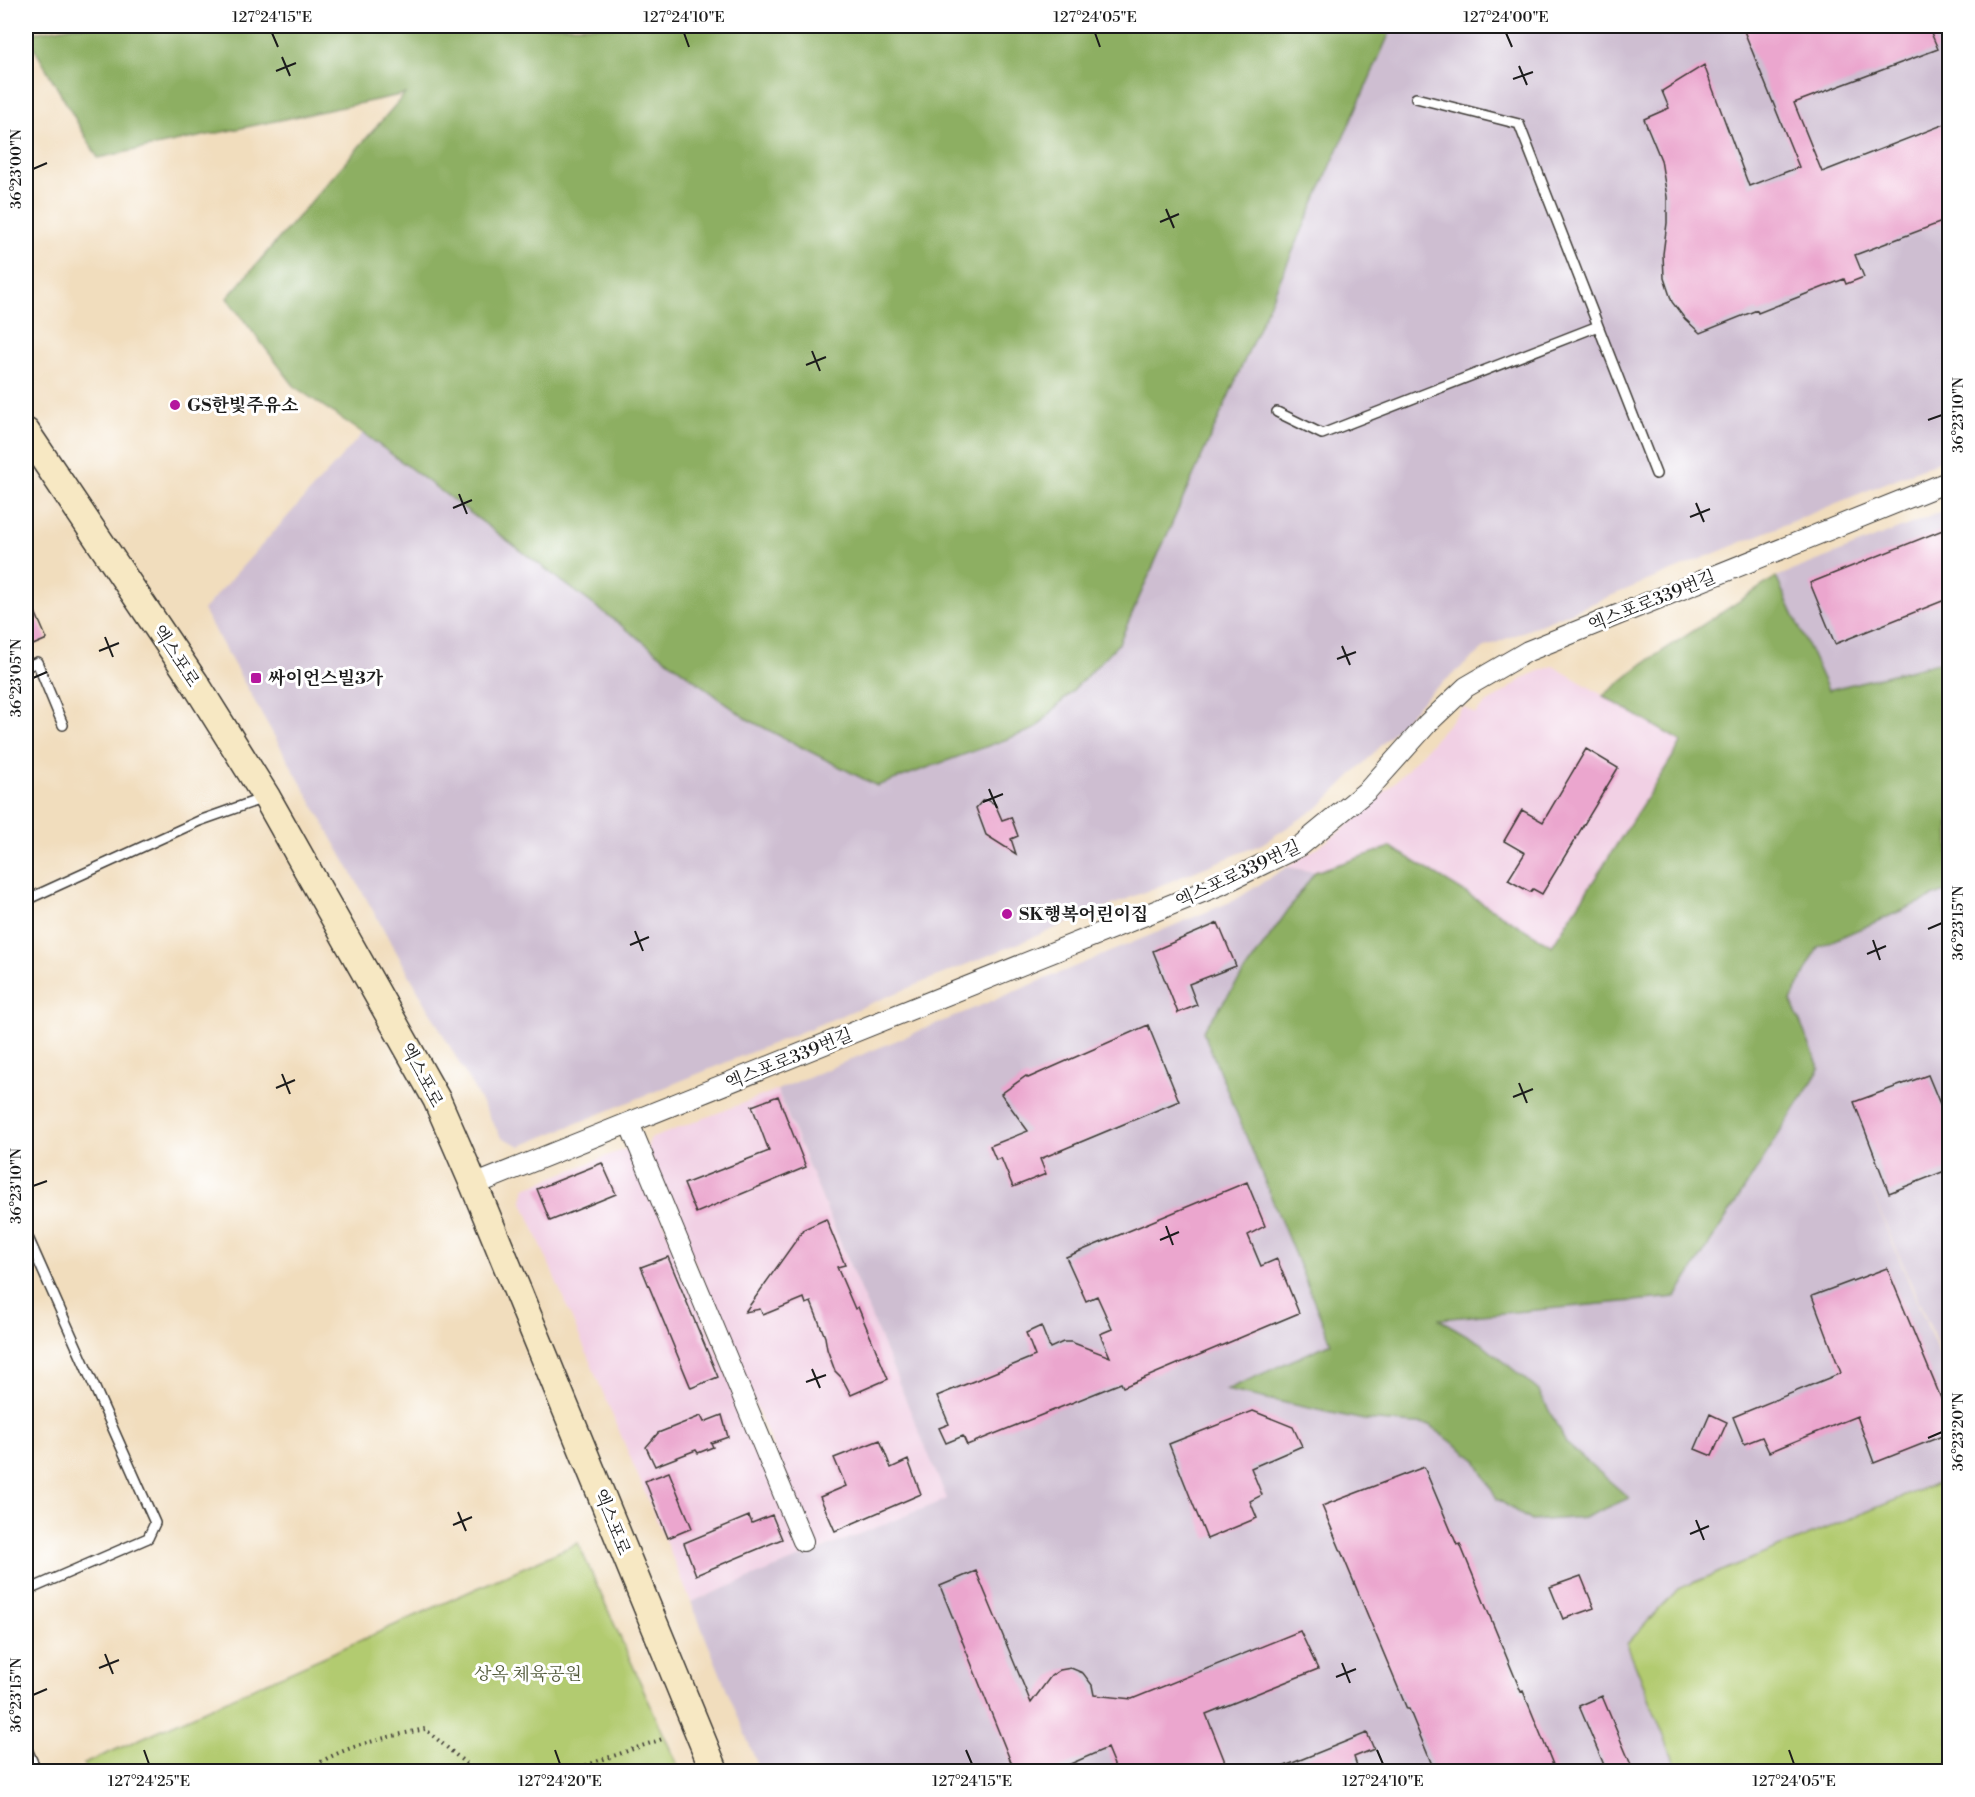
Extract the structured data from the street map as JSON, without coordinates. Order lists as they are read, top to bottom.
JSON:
{
  "streets": {
    "main road": ["엑스포로"],
    "street": ["엑스포로339번길"]
  },
  "crossings": [
    ["엑스포로339번길", "엑스포로"]
  ],
  "parks": ["상옥 체육공원"],
  "places": {
    "other": ["GS한빛주유소", "SK행복어린이집"],
    "transit": ["싸이언스빌3가"]
  },
  "coordinates": [
    "127°24'15\"E",
    "127°24'10\"E",
    "127°24'05\"E",
    "127°24'00\"E",
    "36°23'00\"N",
    "36°23'10\"N",
    "36°23'05\"N",
    "36°23'15\"N",
    "36°23'20\"N",
    "127°24'25\"E",
    "127°24'20\"E"
  ]
}
